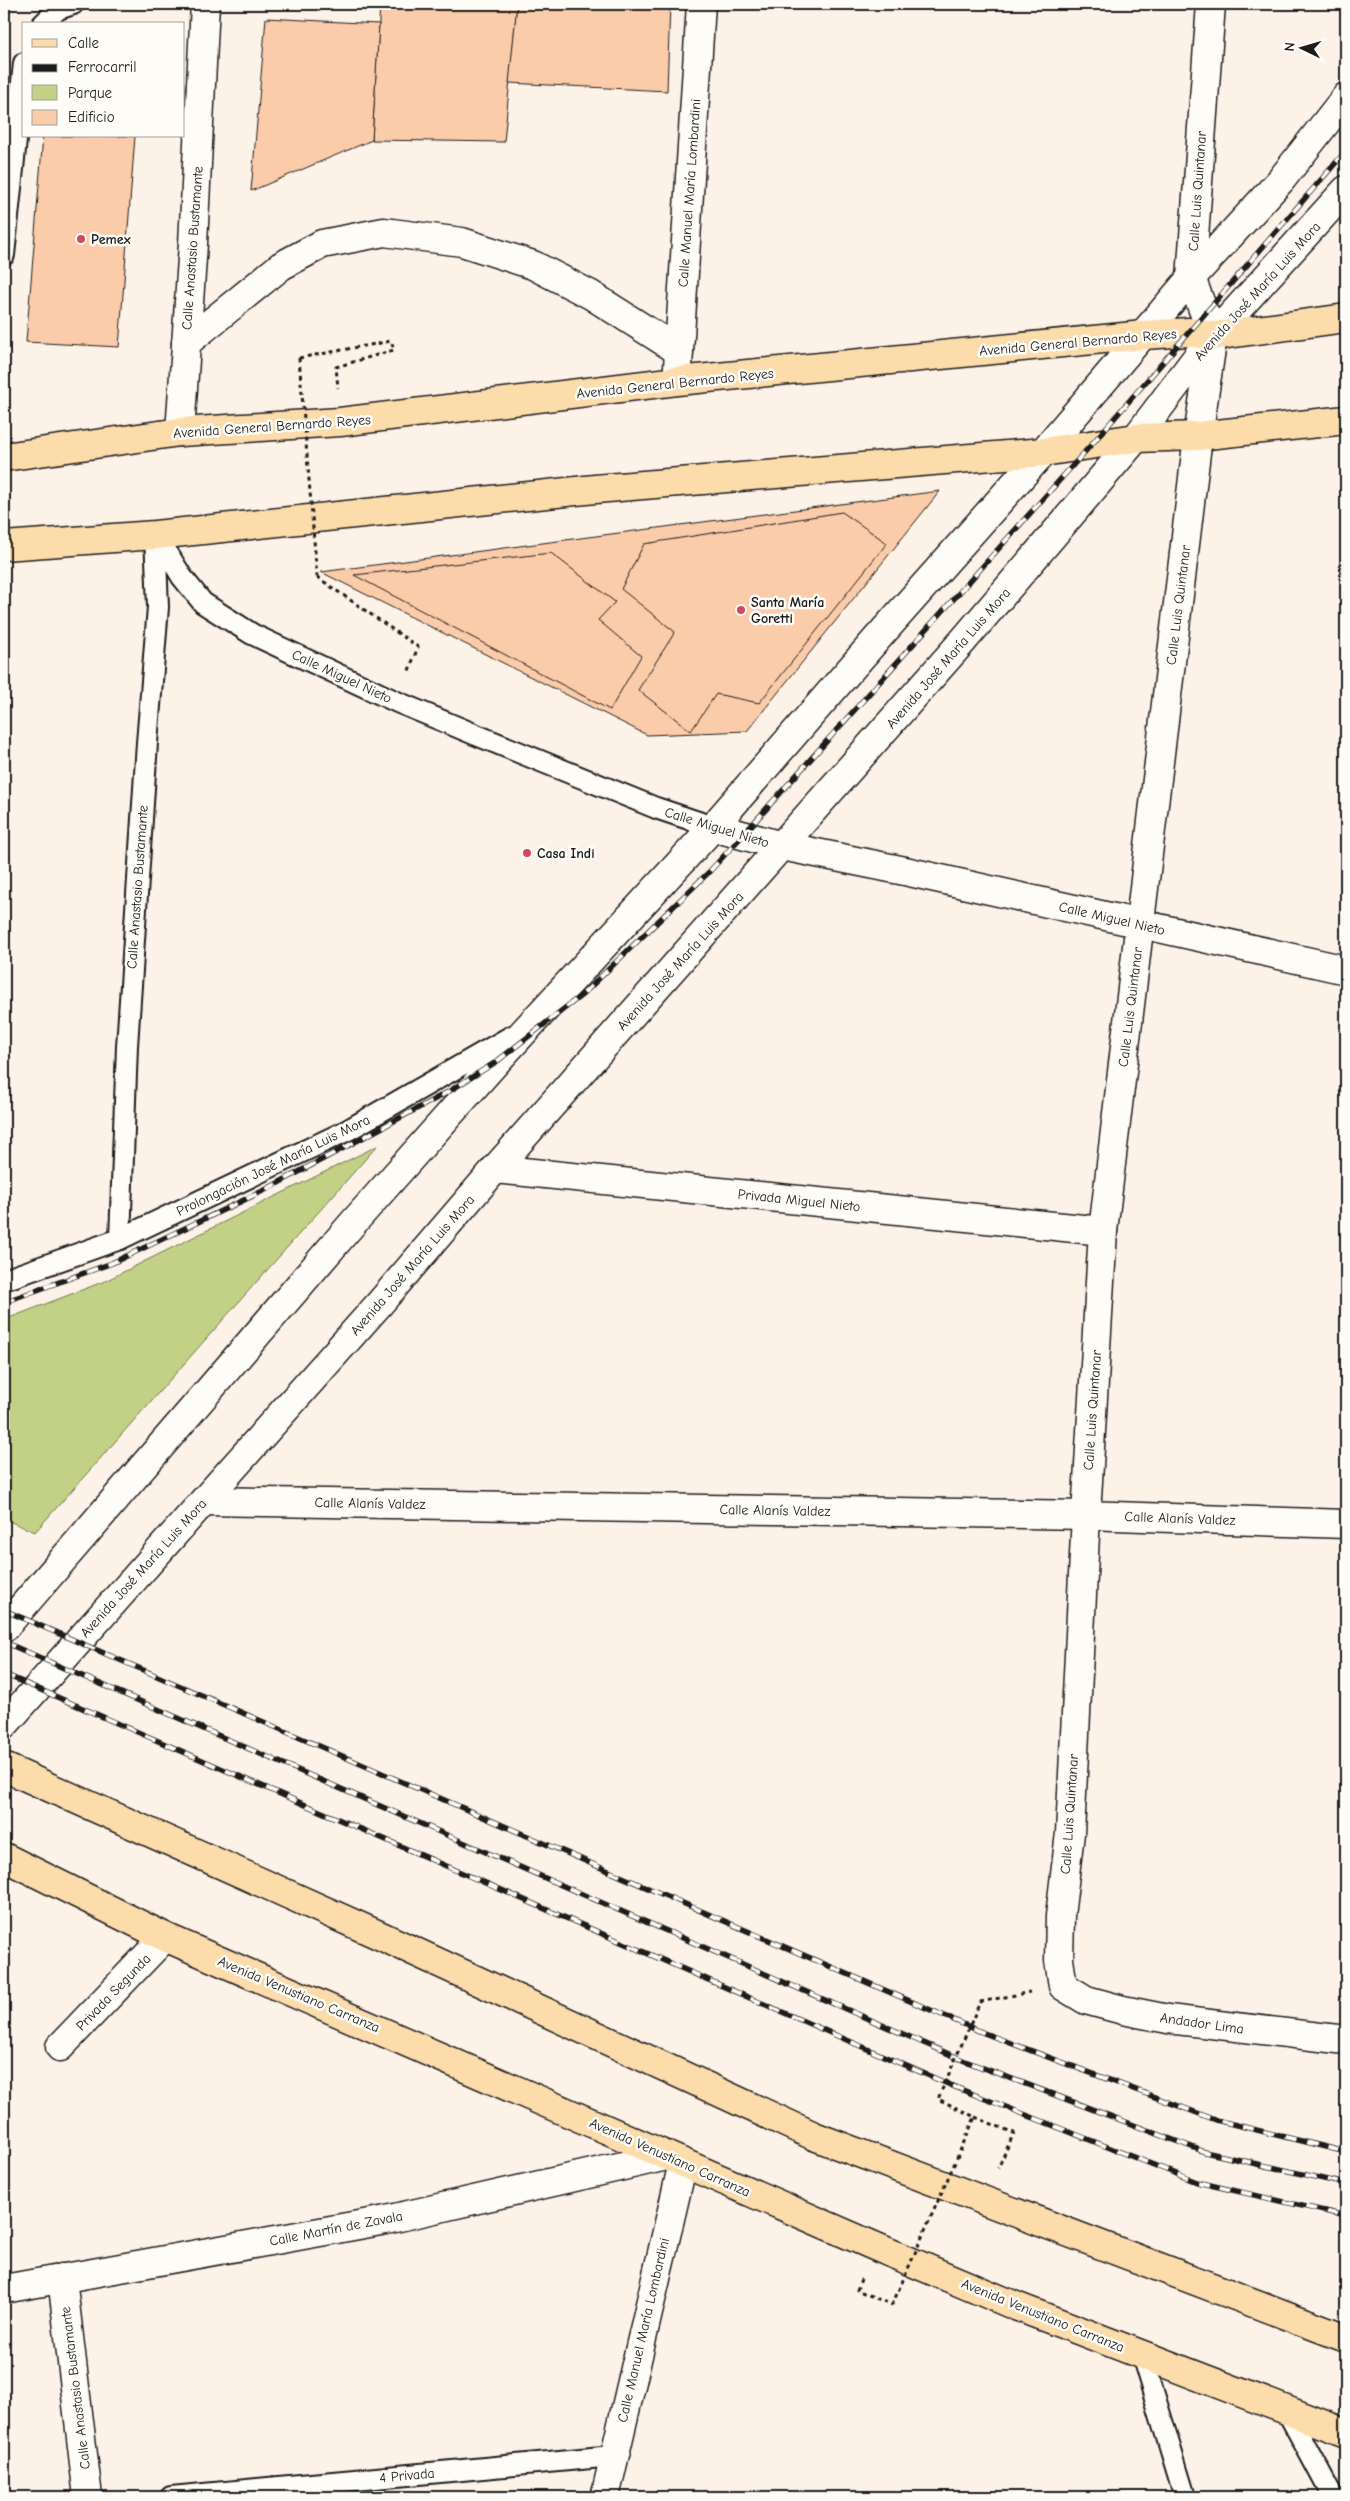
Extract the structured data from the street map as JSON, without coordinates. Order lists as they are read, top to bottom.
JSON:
{
  "streets": {
    "main road": ["Avenida General Bernardo Reyes", "Avenida Venustiano Carranza"],
    "street": [
      "Calle Luis Quintanar",
      "Calle Manuel María Lombardini",
      "Calle Anastasio Bustamante",
      "Avenida José María Luis Mora",
      "Calle Miguel Nieto",
      "Privada Miguel Nieto",
      "Calle Alanís Valdez",
      "Privada Segunda",
      "Andador Lima",
      "Calle Martín de Zavala"
    ],
    "lane": ["Prolongación José María Luis Mora", "4 Privada"]
  },
  "crossings": [
    ["Calle Luis Quintanar", "Avenida José María Luis Mora"],
    ["Calle Luis Quintanar", "Avenida General Bernardo Reyes"],
    ["Calle Luis Quintanar", "Calle Miguel Nieto"],
    ["Calle Luis Quintanar", "Privada Miguel Nieto"],
    ["Calle Luis Quintanar", "Calle Alanís Valdez"],
    ["Calle Luis Quintanar", "Andador Lima"],
    ["Calle Manuel María Lombardini", "Avenida General Bernardo Reyes"],
    ["Calle Manuel María Lombardini", "Avenida Venustiano Carranza"],
    ["Calle Manuel María Lombardini", "Calle Martín de Zavala"],
    ["Calle Manuel María Lombardini", "4 Privada"],
    ["Calle Anastasio Bustamante", "Avenida General Bernardo Reyes"],
    ["Calle Anastasio Bustamante", "Calle Miguel Nieto"],
    ["Calle Anastasio Bustamante", "Prolongación José María Luis Mora"],
    ["Calle Anastasio Bustamante", "Calle Martín de Zavala"],
    ["Avenida José María Luis Mora", "Avenida General Bernardo Reyes"],
    ["Avenida José María Luis Mora", "Calle Miguel Nieto"],
    ["Avenida José María Luis Mora", "Privada Miguel Nieto"],
    ["Avenida José María Luis Mora", "Calle Alanís Valdez"],
    ["Privada Segunda", "Avenida Venustiano Carranza"],
    ["Avenida Venustiano Carranza", "Calle Martín de Zavala"]
  ],
  "places": ["Pemex", "Santa María Goretti", "Casa Indi"],
  "legend": [
    "Calle",
    "Ferrocarril",
    "Parque",
    "Edificio"
  ],
  "north": "left"
}
